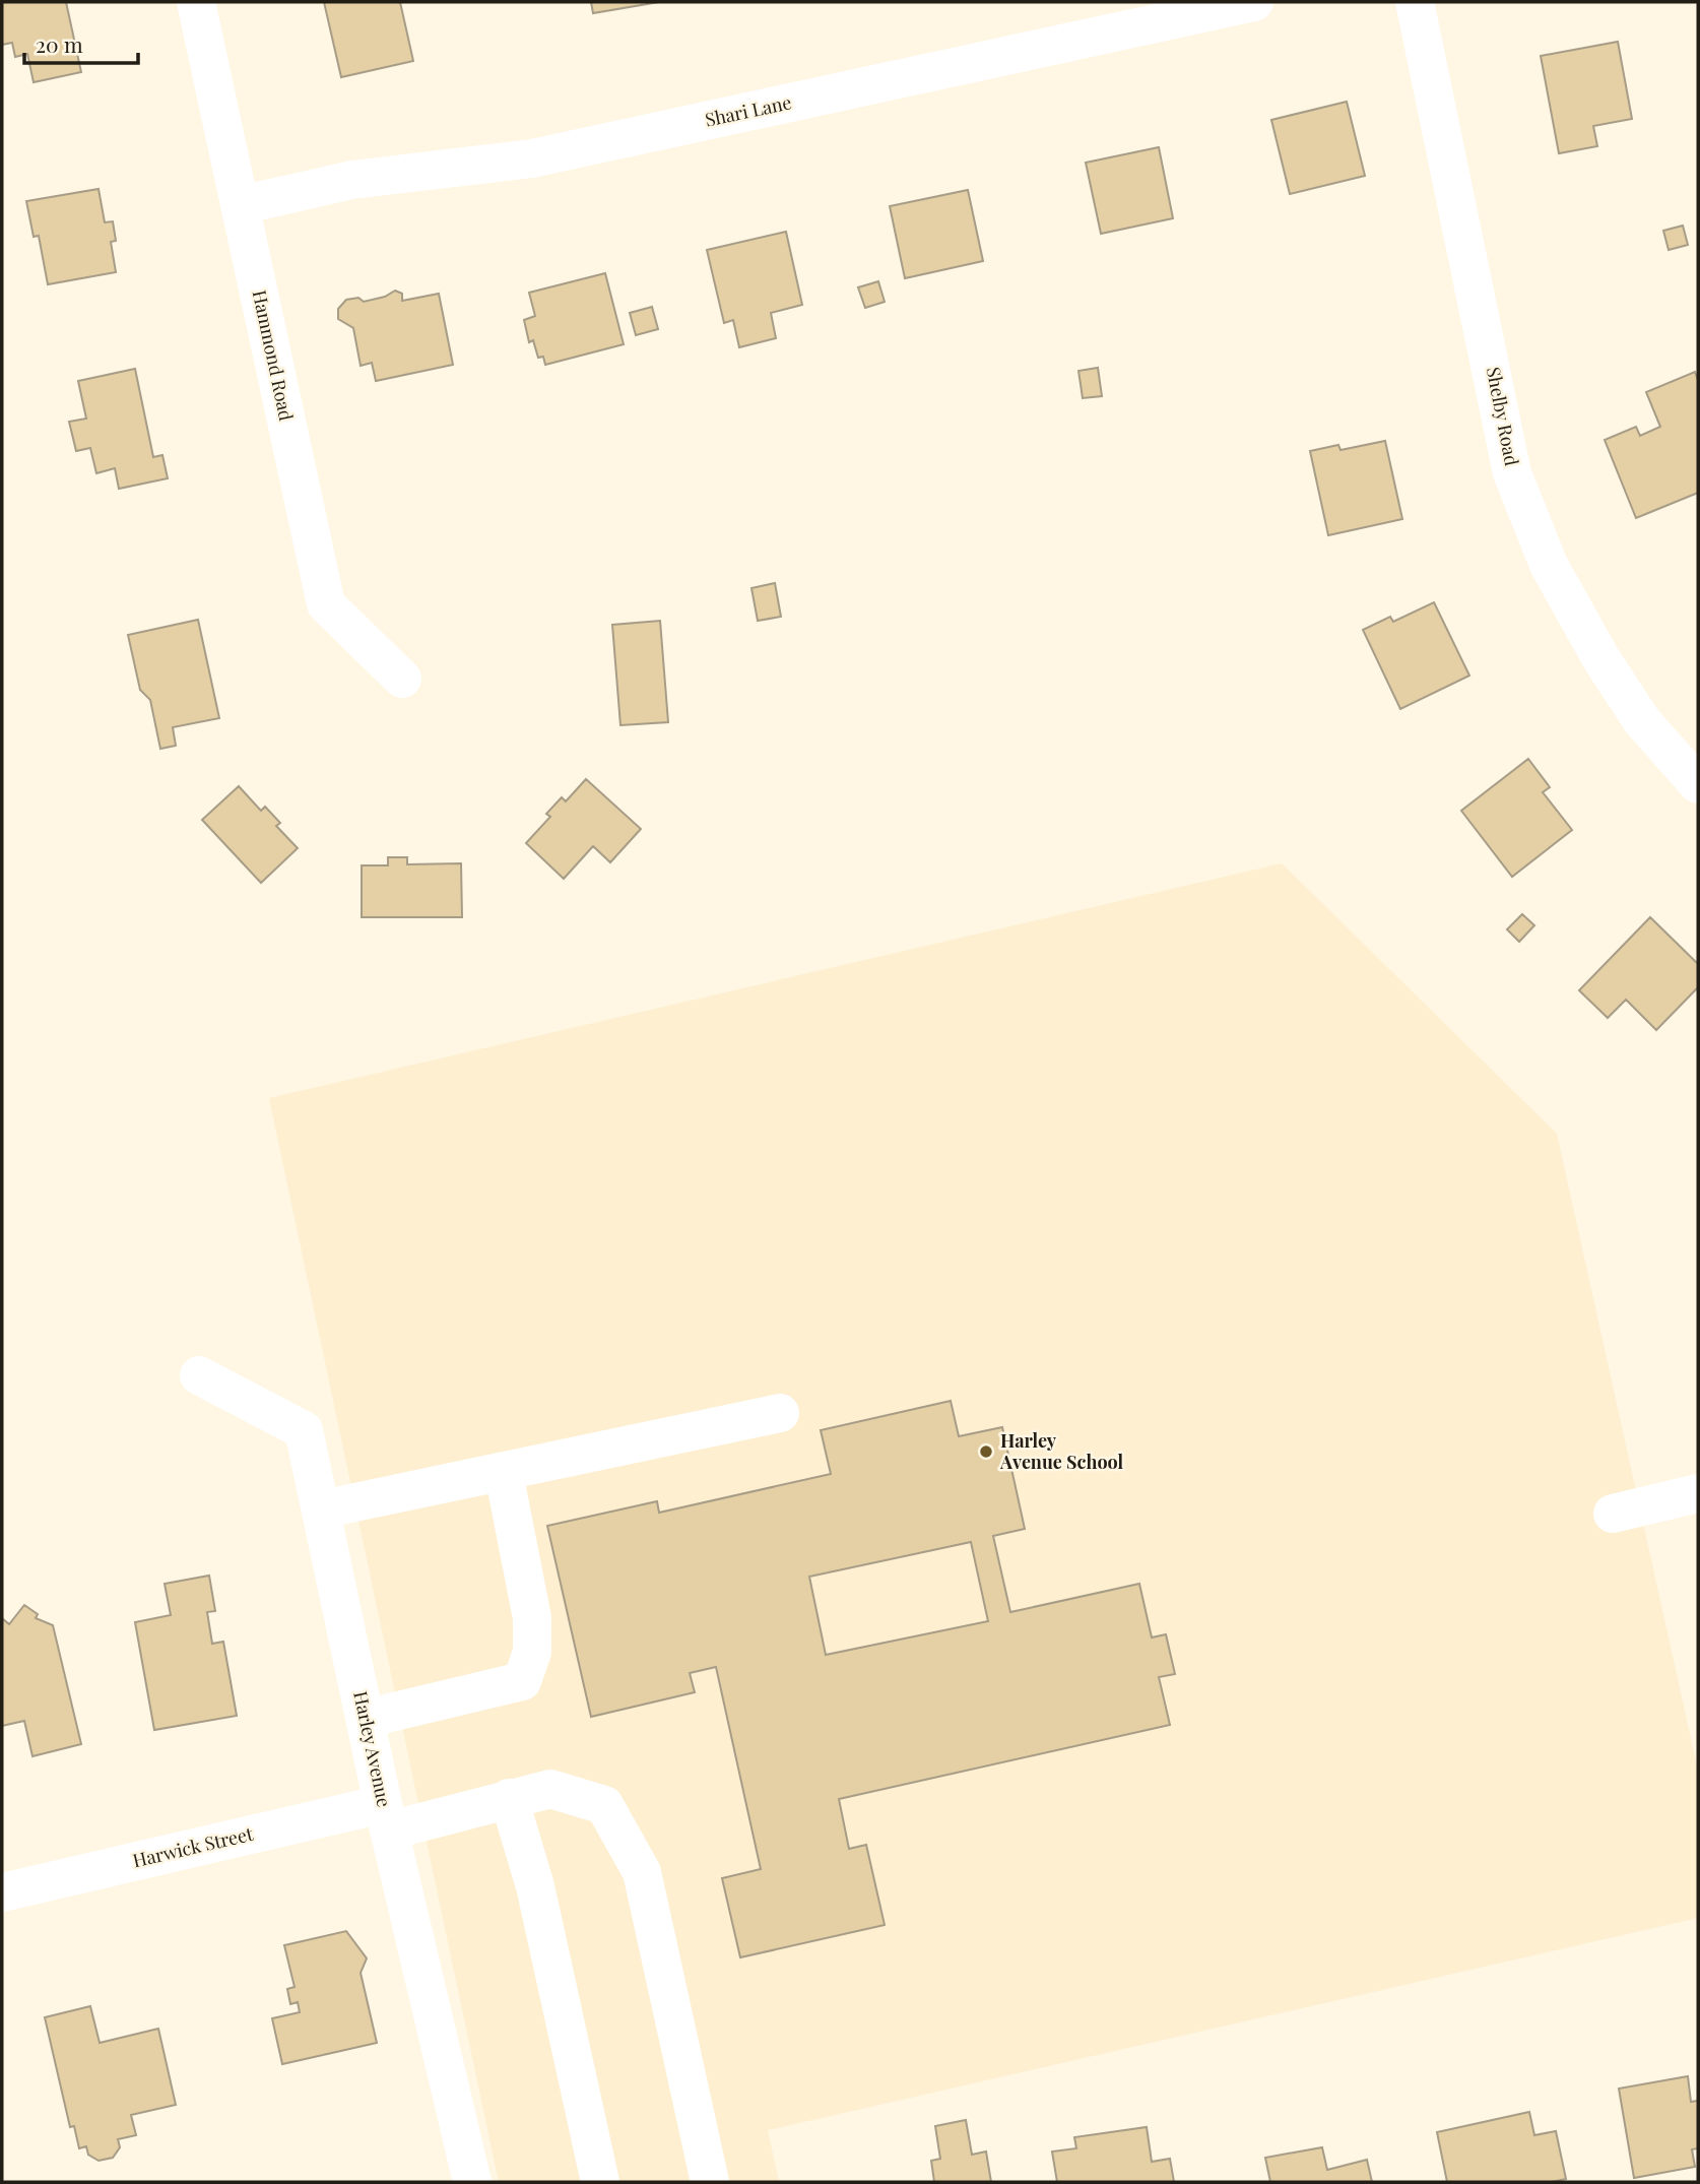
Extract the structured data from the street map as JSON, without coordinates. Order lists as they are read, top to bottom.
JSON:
{
  "streets": {
    "street": [
      "Shari Lane",
      "Hammond Road",
      "Shelby Road",
      "Harley Avenue",
      "Harwick Street"
    ]
  },
  "crossings": [
    ["Shari Lane", "Hammond Road"],
    ["Harley Avenue", "Harwick Street"]
  ],
  "places": ["Harley Avenue School"],
  "scale_bar": "20 m"
}
